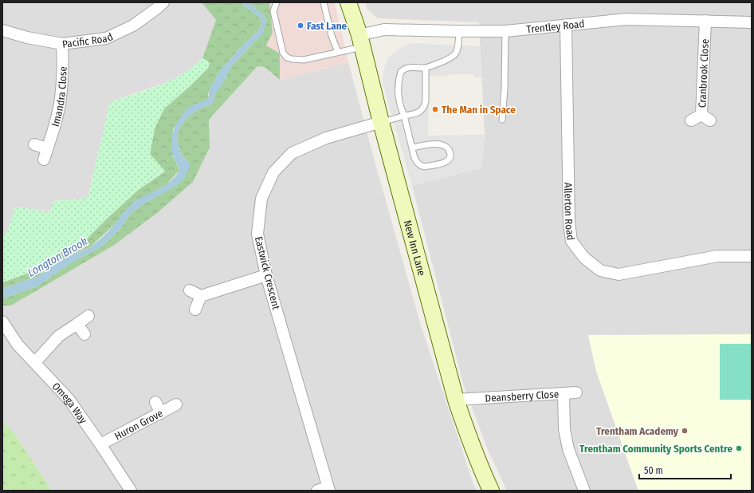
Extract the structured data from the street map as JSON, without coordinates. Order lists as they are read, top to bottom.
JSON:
{
  "streets": {
    "street": [
      "Trentley Road",
      "Pacific Road",
      "Cranbrook Close",
      "Imandra Close",
      "Allerton Road",
      "New Inn Lane",
      "Eastwick Crescent",
      "Deansberry Close",
      "Omega Way",
      "Huron Grove"
    ]
  },
  "crossings": [
    ["Trentley Road", "Cranbrook Close"],
    ["Trentley Road", "Allerton Road"],
    ["Trentley Road", "New Inn Lane"],
    ["Pacific Road", "Imandra Close"],
    ["New Inn Lane", "Eastwick Crescent"],
    ["New Inn Lane", "Deansberry Close"],
    ["Omega Way", "Huron Grove"]
  ],
  "water": ["Longton Brook"],
  "places": [
    "Fast Lane",
    "The Man in Space",
    "Trentham Academy",
    "Trentham Community Sports Centre"
  ],
  "scale_bar": "50 m"
}
